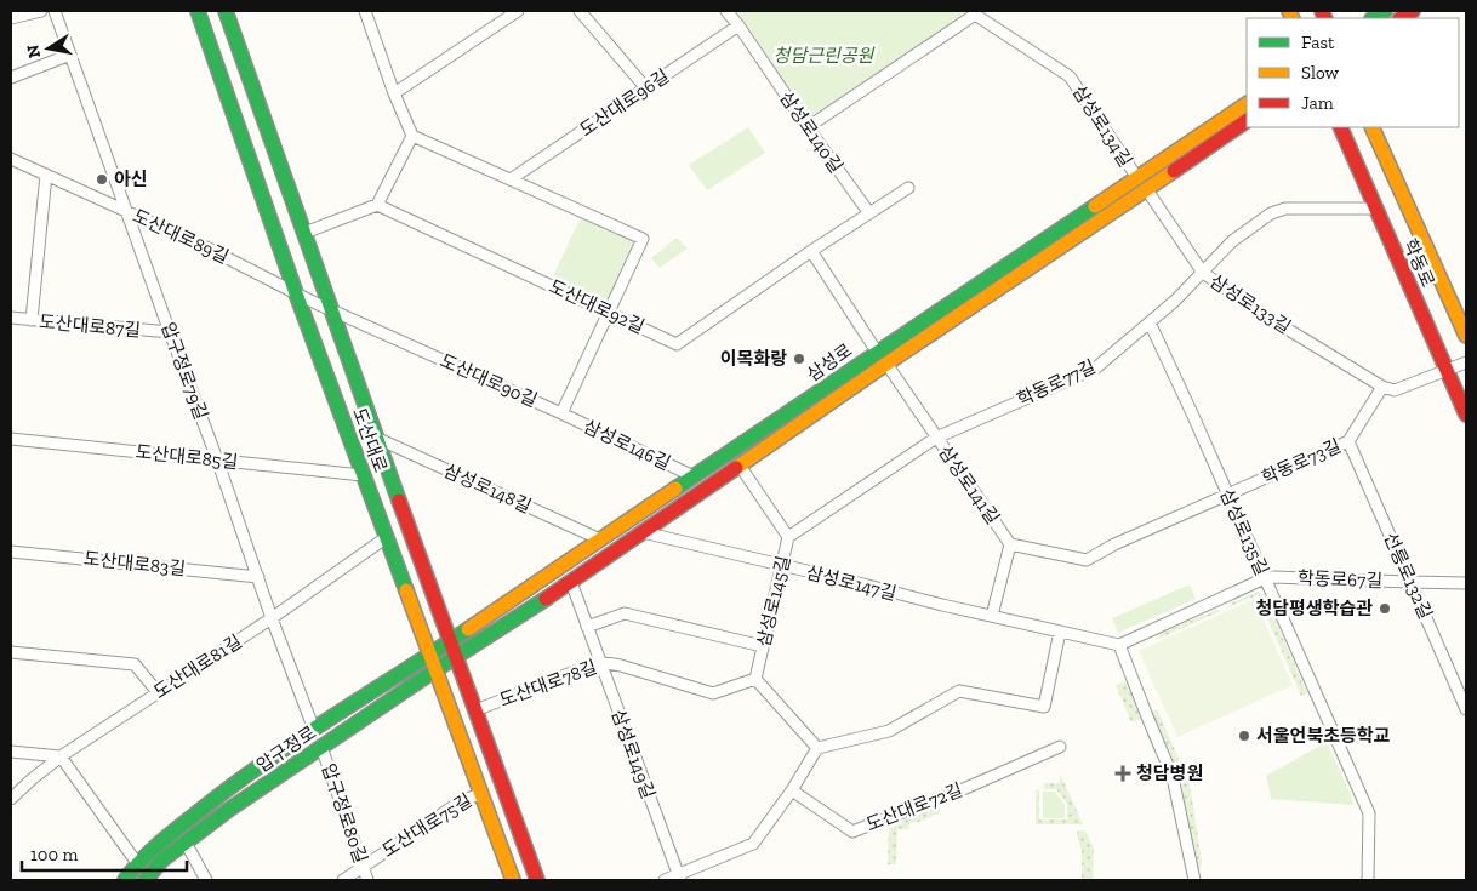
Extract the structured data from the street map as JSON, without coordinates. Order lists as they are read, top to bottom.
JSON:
{
  "streets": {
    "main road": [
      "학동로",
      "삼성로",
      "도산대로",
      "압구정로"
    ],
    "street": [
      "도산대로96길",
      "삼성로134길",
      "삼성로140길",
      "도산대로89길",
      "삼성로133길",
      "도산대로92길",
      "도산대로87길",
      "압구정로79길",
      "도산대로90길",
      "학동로77길",
      "삼성로146길",
      "도산대로85길",
      "학동로73길",
      "삼성로141길",
      "삼성로148길",
      "삼성로135길",
      "도산대로83길",
      "선릉로132길",
      "학동로67길",
      "삼성로147길",
      "삼성로145길",
      "도산대로81길",
      "도산대로78길",
      "삼성로149길",
      "도산대로72길",
      "압구정로80길",
      "도산대로75길"
    ]
  },
  "crossings": [
    ["도산대로96길", "삼성로140길"],
    ["삼성로134길", "삼성로"],
    ["삼성로140길", "도산대로92길"],
    ["도산대로89길", "압구정로79길"],
    ["도산대로89길", "도산대로90길"],
    ["도산대로89길", "도산대로"],
    ["학동로", "학동로77길"],
    ["삼성로133길", "삼성로"],
    ["삼성로133길", "학동로77길"],
    ["삼성로133길", "학동로73길"],
    ["도산대로87길", "압구정로79길"],
    ["삼성로", "도산대로"],
    ["삼성로", "삼성로146길"],
    ["삼성로", "삼성로141길"],
    ["삼성로", "삼성로148길"],
    ["삼성로", "삼성로147길"],
    ["삼성로", "삼성로145길"],
    ["삼성로", "압구정로"],
    ["삼성로", "삼성로149길"],
    ["압구정로79길", "도산대로85길"],
    ["압구정로79길", "도산대로83길"],
    ["압구정로79길", "도산대로81길"],
    ["압구정로79길", "압구정로"],
    ["도산대로90길", "도산대로"],
    ["도산대로90길", "삼성로146길"],
    ["학동로77길", "삼성로141길"],
    ["학동로77길", "삼성로135길"],
    ["학동로77길", "삼성로145길"],
    ["도산대로", "도산대로85길"],
    ["도산대로", "삼성로148길"],
    ["도산대로", "도산대로81길"],
    ["도산대로", "도산대로78길"],
    ["도산대로", "압구정로"],
    ["도산대로", "도산대로75길"],
    ["학동로73길", "삼성로141길"],
    ["학동로73길", "삼성로135길"],
    ["학동로73길", "선릉로132길"],
    ["삼성로141길", "삼성로147길"],
    ["삼성로135길", "학동로67길"],
    ["선릉로132길", "학동로67길"],
    ["학동로67길", "삼성로147길"],
    ["삼성로147길", "삼성로145길"],
    ["삼성로145길", "도산대로78길"],
    ["도산대로78길", "삼성로149길"],
    ["압구정로", "압구정로80길"],
    ["압구정로80길", "도산대로75길"]
  ],
  "parks": ["청담근린공원"],
  "places": {
    "other": [
      "아신",
      "이목화랑",
      "청담평생학습관",
      "서울언북초등학교"
    ],
    "health": ["청담병원"]
  },
  "legend": ["Fast", "Slow", "Jam"],
  "scale_bar": "100 m",
  "north": "left"
}
